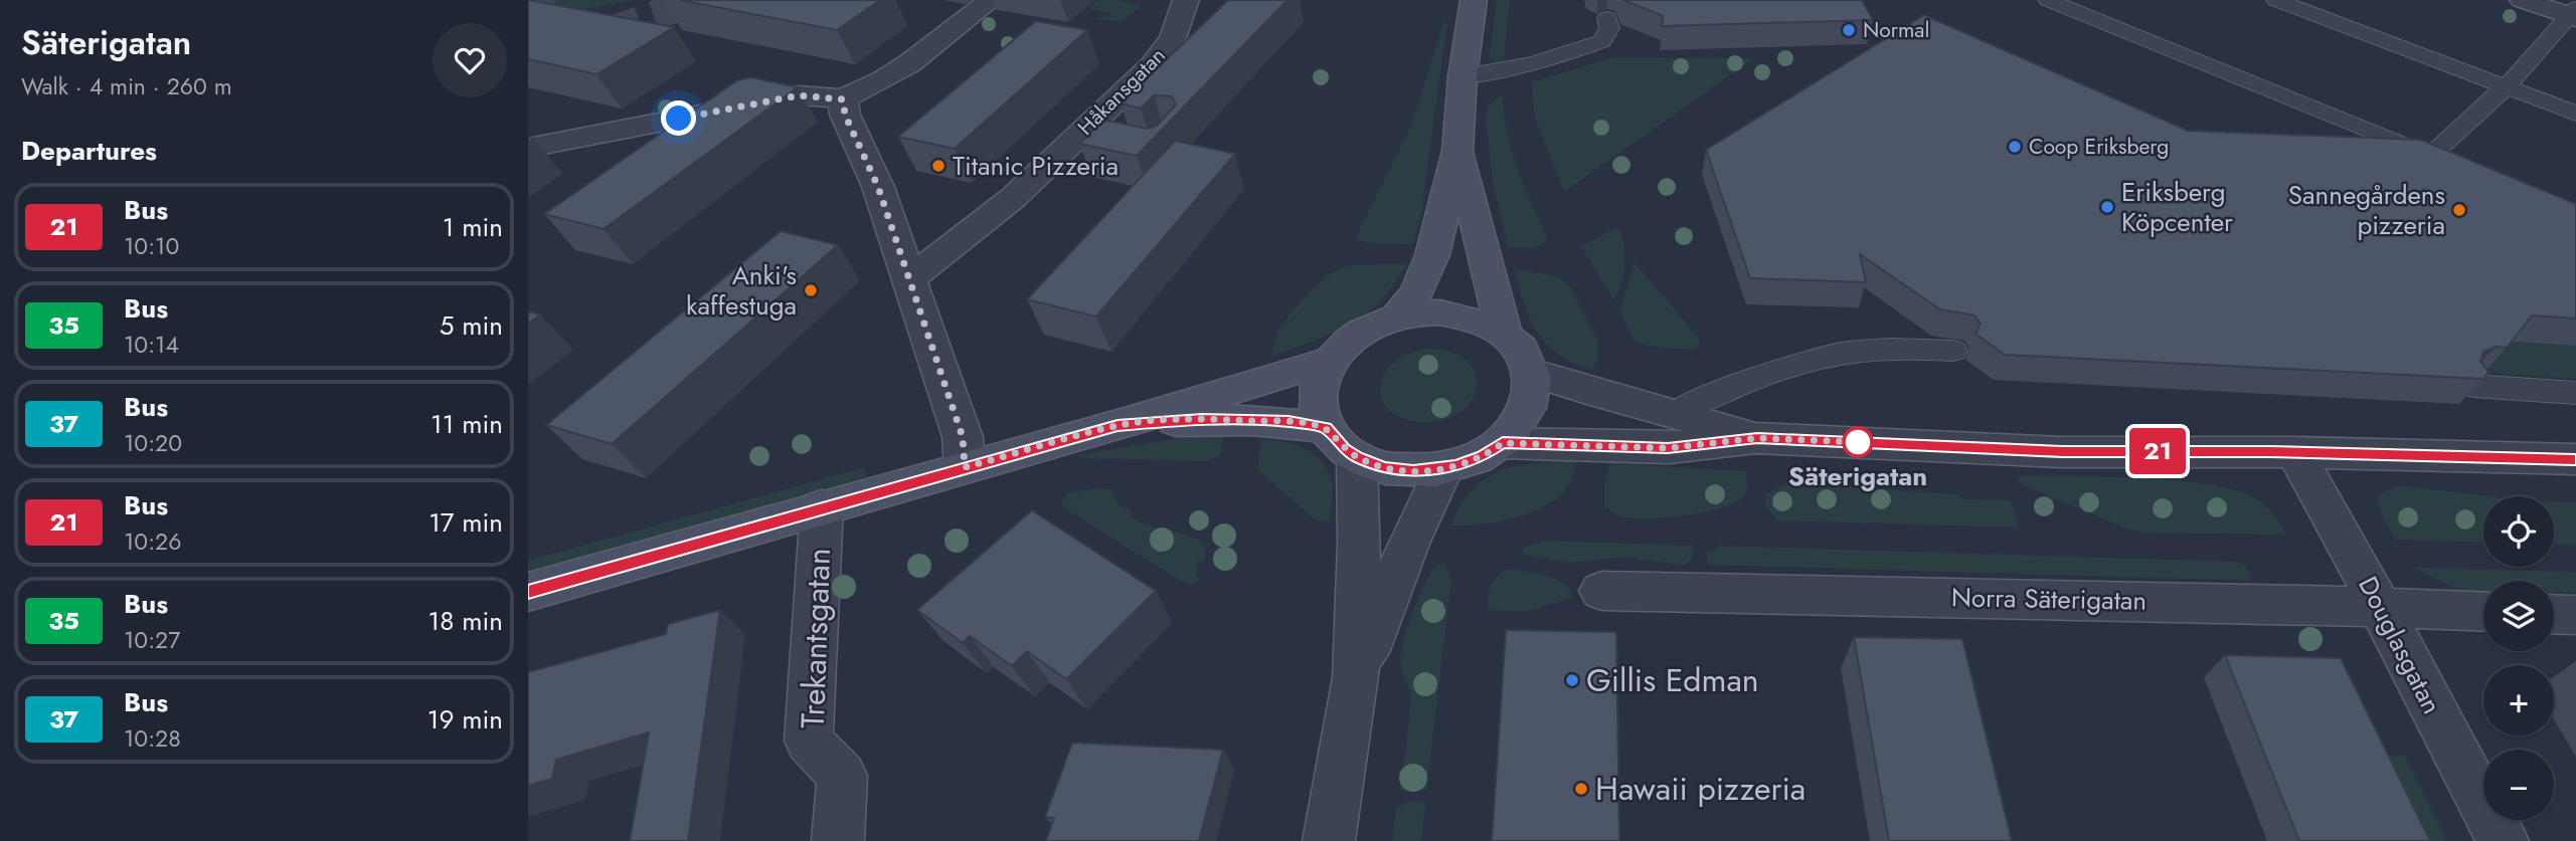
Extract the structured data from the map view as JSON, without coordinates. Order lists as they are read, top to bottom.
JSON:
{
  "streets": {
    "street": [
      "Håkansgatan",
      "Norra Säterigatan",
      "Trekantsgatan",
      "Douglasgatan"
    ]
  },
  "crossings": [
    ["Norra Säterigatan", "Douglasgatan"]
  ],
  "places": [
    "Normal",
    "Coop Eriksberg",
    "Titanic Pizzeria",
    "Eriksberg Köpcenter",
    "Sannegårdens pizzeria",
    "Anki's kaffestuga",
    "Säterigatan",
    "Gillis Edman",
    "Hawaii pizzeria"
  ],
  "lines": ["bus line 21"],
  "page": {
    "heading": [
      ["Säterigatan", "Walk · 4 min · 260 m"],
      "Departures"
    ],
    "on_map": "21",
    "list": [
      {
        "mark": "21",
        "name": "Bus",
        "note": "10:10",
        "value": "1 min"
      },
      {
        "mark": "35",
        "name": "Bus",
        "note": "10:14",
        "value": "5 min"
      },
      {
        "mark": "37",
        "name": "Bus",
        "note": "10:20",
        "value": "11 min"
      },
      {
        "mark": "21",
        "name": "Bus",
        "note": "10:26",
        "value": "17 min"
      },
      {
        "mark": "35",
        "name": "Bus",
        "note": "10:27",
        "value": "18 min"
      },
      {
        "mark": "37",
        "name": "Bus",
        "note": "10:28",
        "value": "19 min"
      }
    ],
    "map_buttons": ["+", "−"]
  }
}
